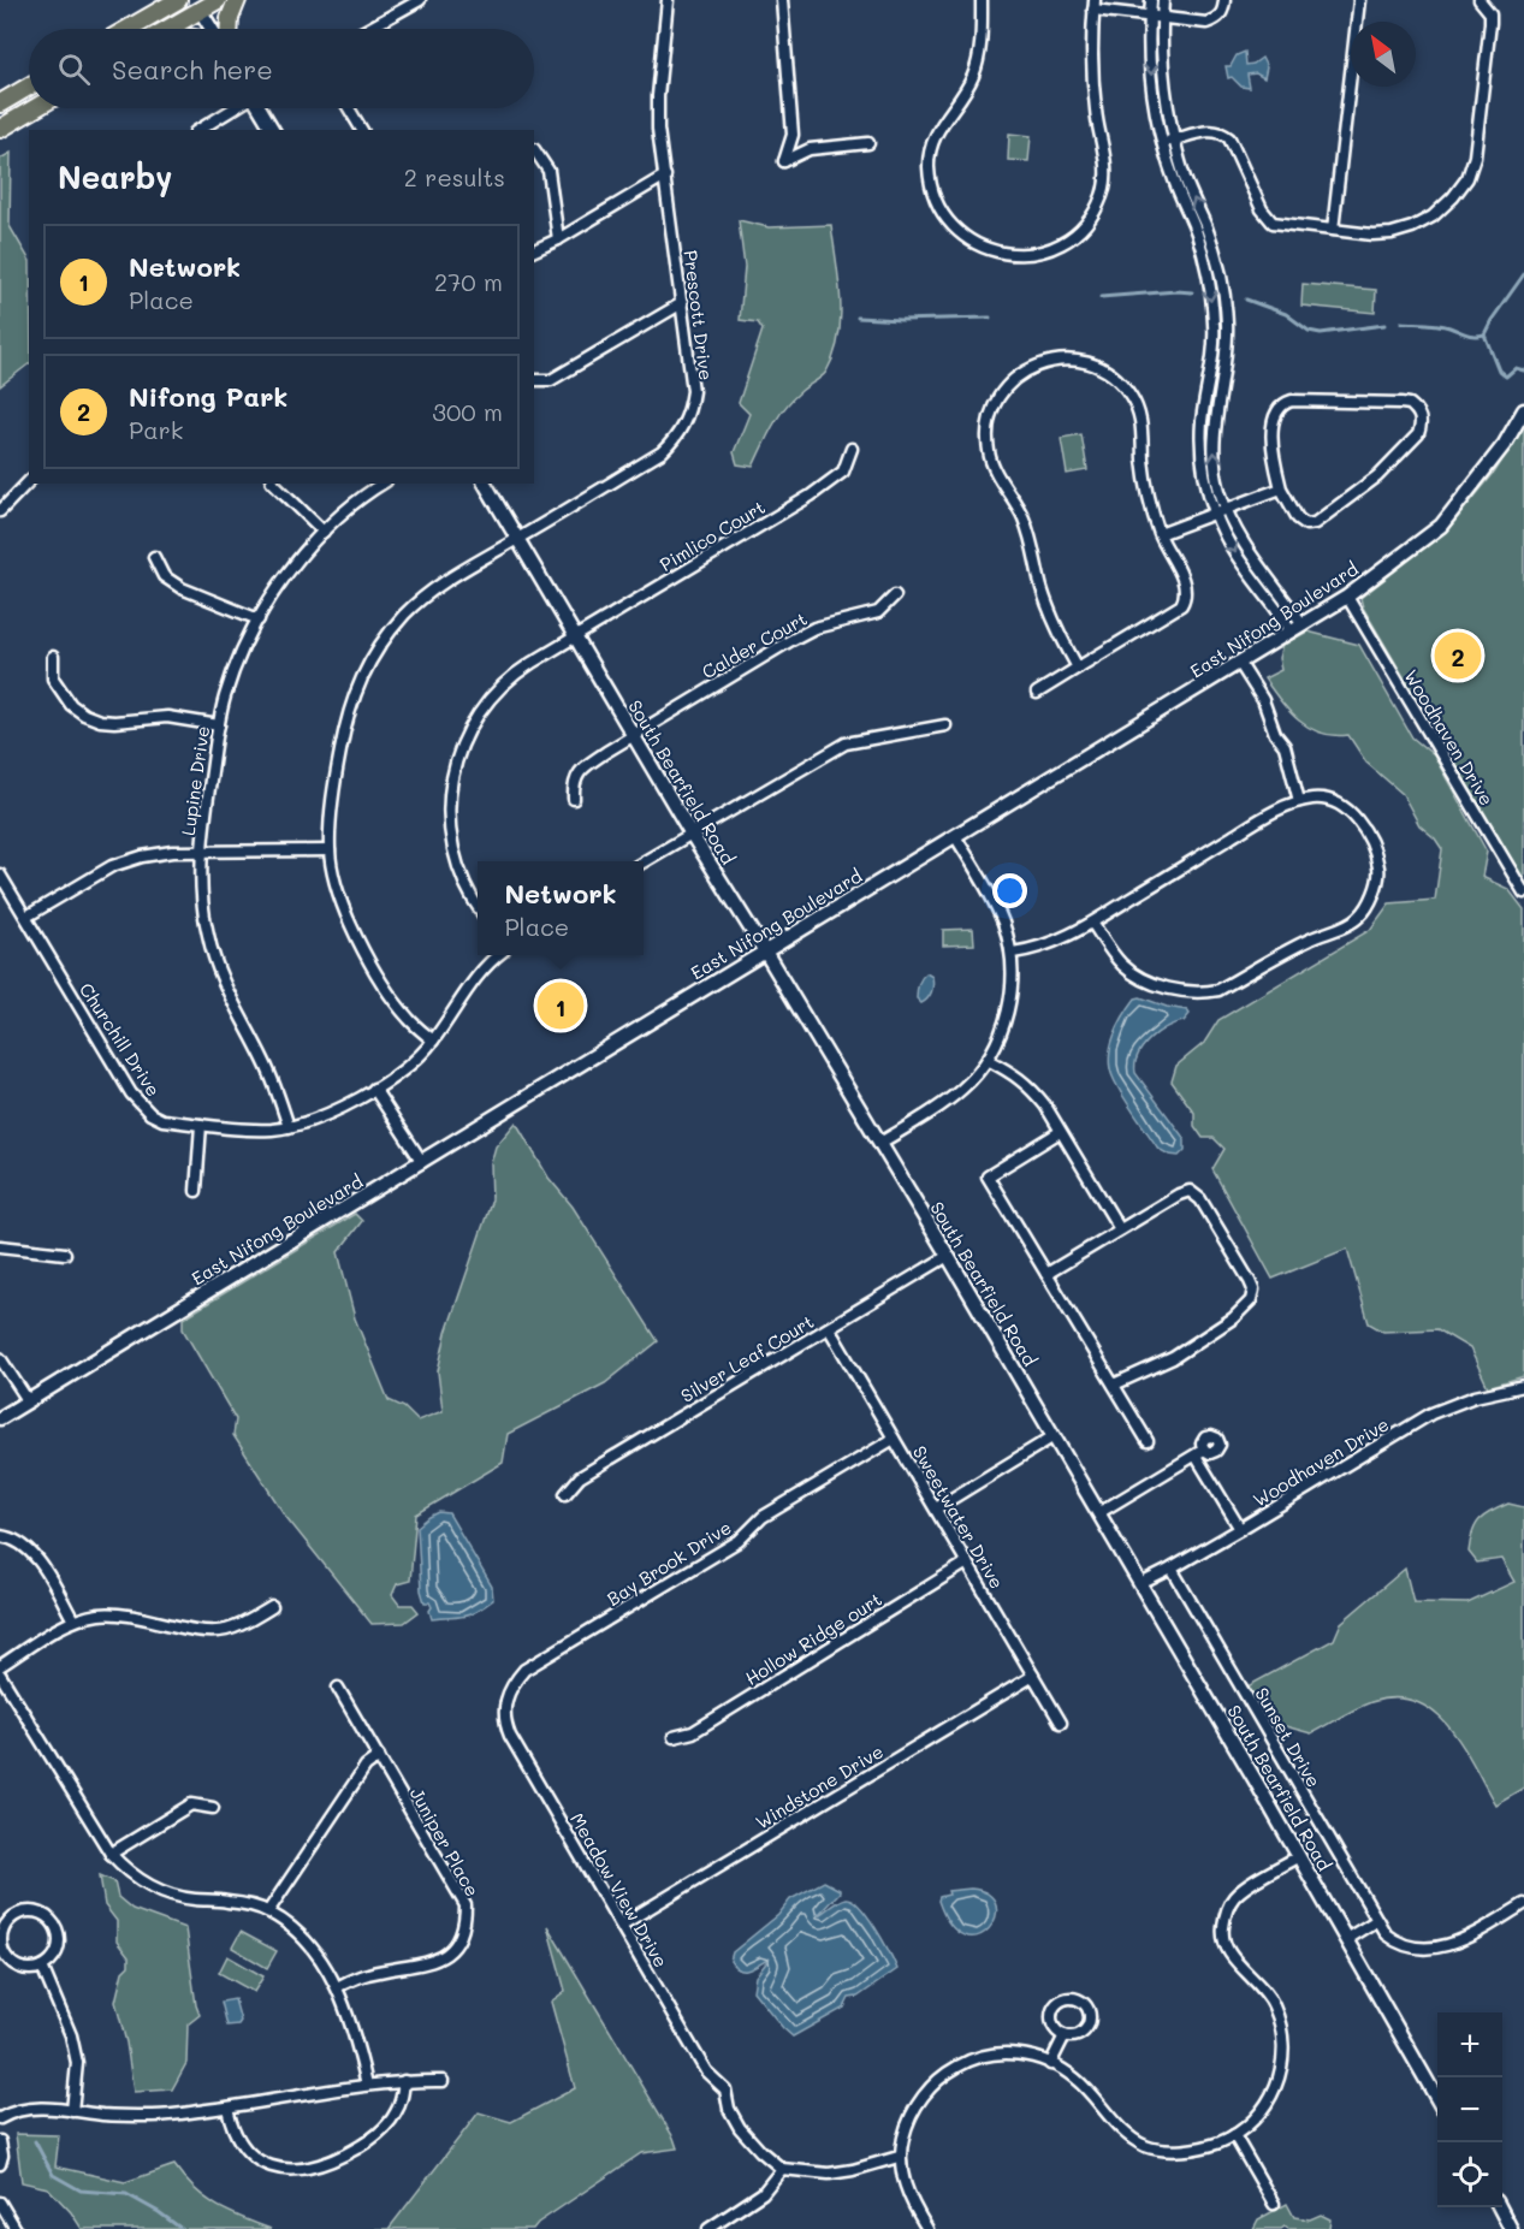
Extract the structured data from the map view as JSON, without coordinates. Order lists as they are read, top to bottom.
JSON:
{
  "streets": {
    "street": [
      "Prescott Drive",
      "Pimlico Court",
      "East Nifong Boulevard",
      "Calder Court",
      "Woodhaven Drive",
      "Lupine Drive",
      "South Bearfield Road",
      "Churchill Drive",
      "Silver Leaf Court",
      "Sweetwater Drive",
      "Bay Brook Drive",
      "Hollow Ridge ourt",
      "Sunset Drive",
      "Windstone Drive",
      "Juniper Place",
      "Meadow View Drive"
    ]
  },
  "crossings": [
    ["Prescott Drive", "South Bearfield Road"],
    ["Prescott Drive", "Churchill Drive"],
    ["Pimlico Court", "South Bearfield Road"],
    ["East Nifong Boulevard", "Woodhaven Drive"],
    ["East Nifong Boulevard", "South Bearfield Road"],
    ["Calder Court", "South Bearfield Road"],
    ["Woodhaven Drive", "South Bearfield Road"],
    ["Woodhaven Drive", "Sunset Drive"],
    ["Lupine Drive", "Churchill Drive"],
    ["South Bearfield Road", "Silver Leaf Court"],
    ["Silver Leaf Court", "Sweetwater Drive"],
    ["Sweetwater Drive", "Bay Brook Drive"],
    ["Sweetwater Drive", "Hollow Ridge ourt"],
    ["Sweetwater Drive", "Windstone Drive"],
    ["Bay Brook Drive", "Meadow View Drive"],
    ["Windstone Drive", "Meadow View Drive"]
  ],
  "north": "top left",
  "page": {
    "search": "Search here",
    "heading": ["Nearby", "2 results"],
    "list": [
      {
        "mark": "1",
        "name": "Network",
        "note": "Place",
        "value": "270 m"
      },
      {
        "mark": "2",
        "name": "Nifong Park",
        "note": "Park",
        "value": "300 m"
      }
    ],
    "pins": ["2", "1"],
    "popup": ["Network", "Place"],
    "map_buttons": ["+", "−"]
  }
}
